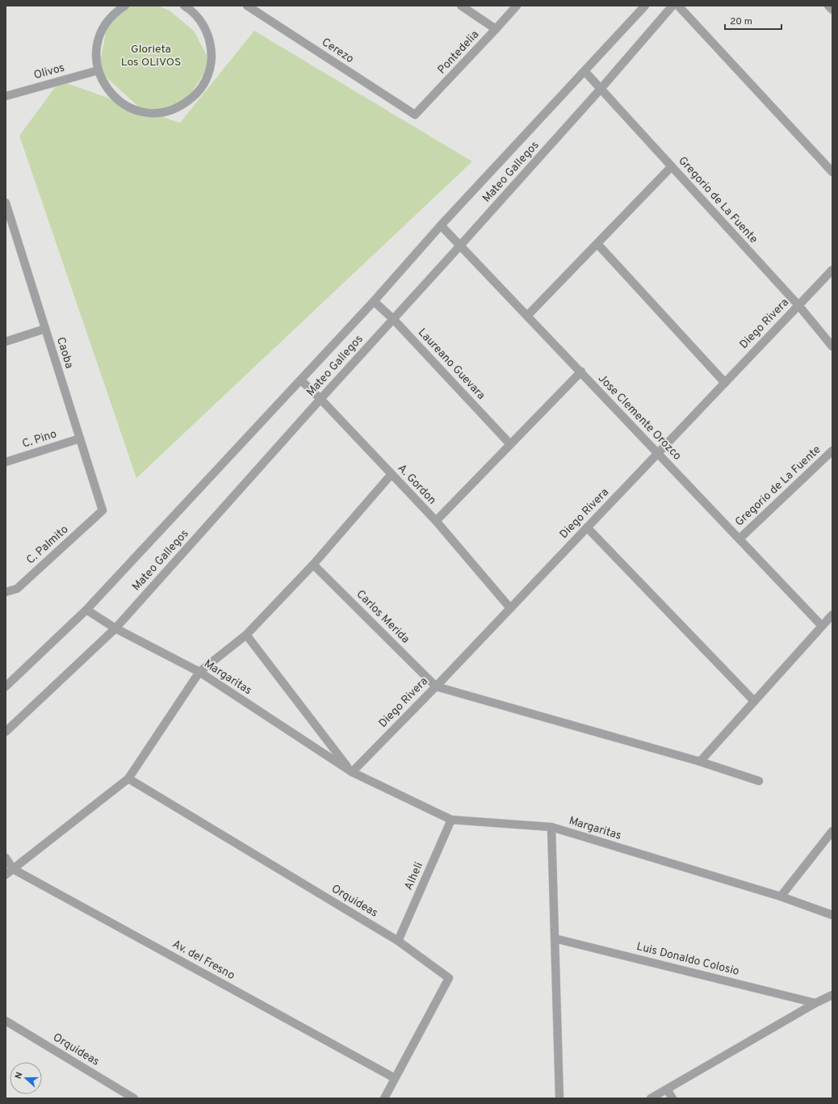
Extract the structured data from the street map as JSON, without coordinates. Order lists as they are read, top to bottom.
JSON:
{
  "streets": {
    "street": [
      "Cerezo",
      "Pontedelia",
      "Olivos",
      "Mateo Gallegos",
      "Gregorio de La Fuente",
      "Diego Rivera",
      "Caoba",
      "Laureano Guevara",
      "Jose Clemente Orozco",
      "C. Pino",
      "A. Gordon",
      "C. Palmito",
      "Carlos Merida",
      "Margaritas",
      "Alheli",
      "Orquideas",
      "Luis Donaldo Colosio",
      "Av. del Fresno"
    ]
  },
  "crossings": [
    ["Cerezo", "Pontedelia"],
    ["Mateo Gallegos", "Gregorio de La Fuente"],
    ["Mateo Gallegos", "Laureano Guevara"],
    ["Mateo Gallegos", "Jose Clemente Orozco"],
    ["Mateo Gallegos", "A. Gordon"],
    ["Mateo Gallegos", "Margaritas"],
    ["Gregorio de La Fuente", "Diego Rivera"],
    ["Gregorio de La Fuente", "Jose Clemente Orozco"],
    ["Diego Rivera", "Jose Clemente Orozco"],
    ["Diego Rivera", "A. Gordon"],
    ["Diego Rivera", "Carlos Merida"],
    ["Diego Rivera", "Margaritas"],
    ["Caoba", "C. Pino"],
    ["Caoba", "C. Palmito"],
    ["Margaritas", "Alheli"],
    ["Alheli", "Orquideas"],
    ["Orquideas", "Av. del Fresno"]
  ],
  "parks": ["Glorieta Los OLIVOS"],
  "scale_bar": "20 m",
  "north": "left"
}
